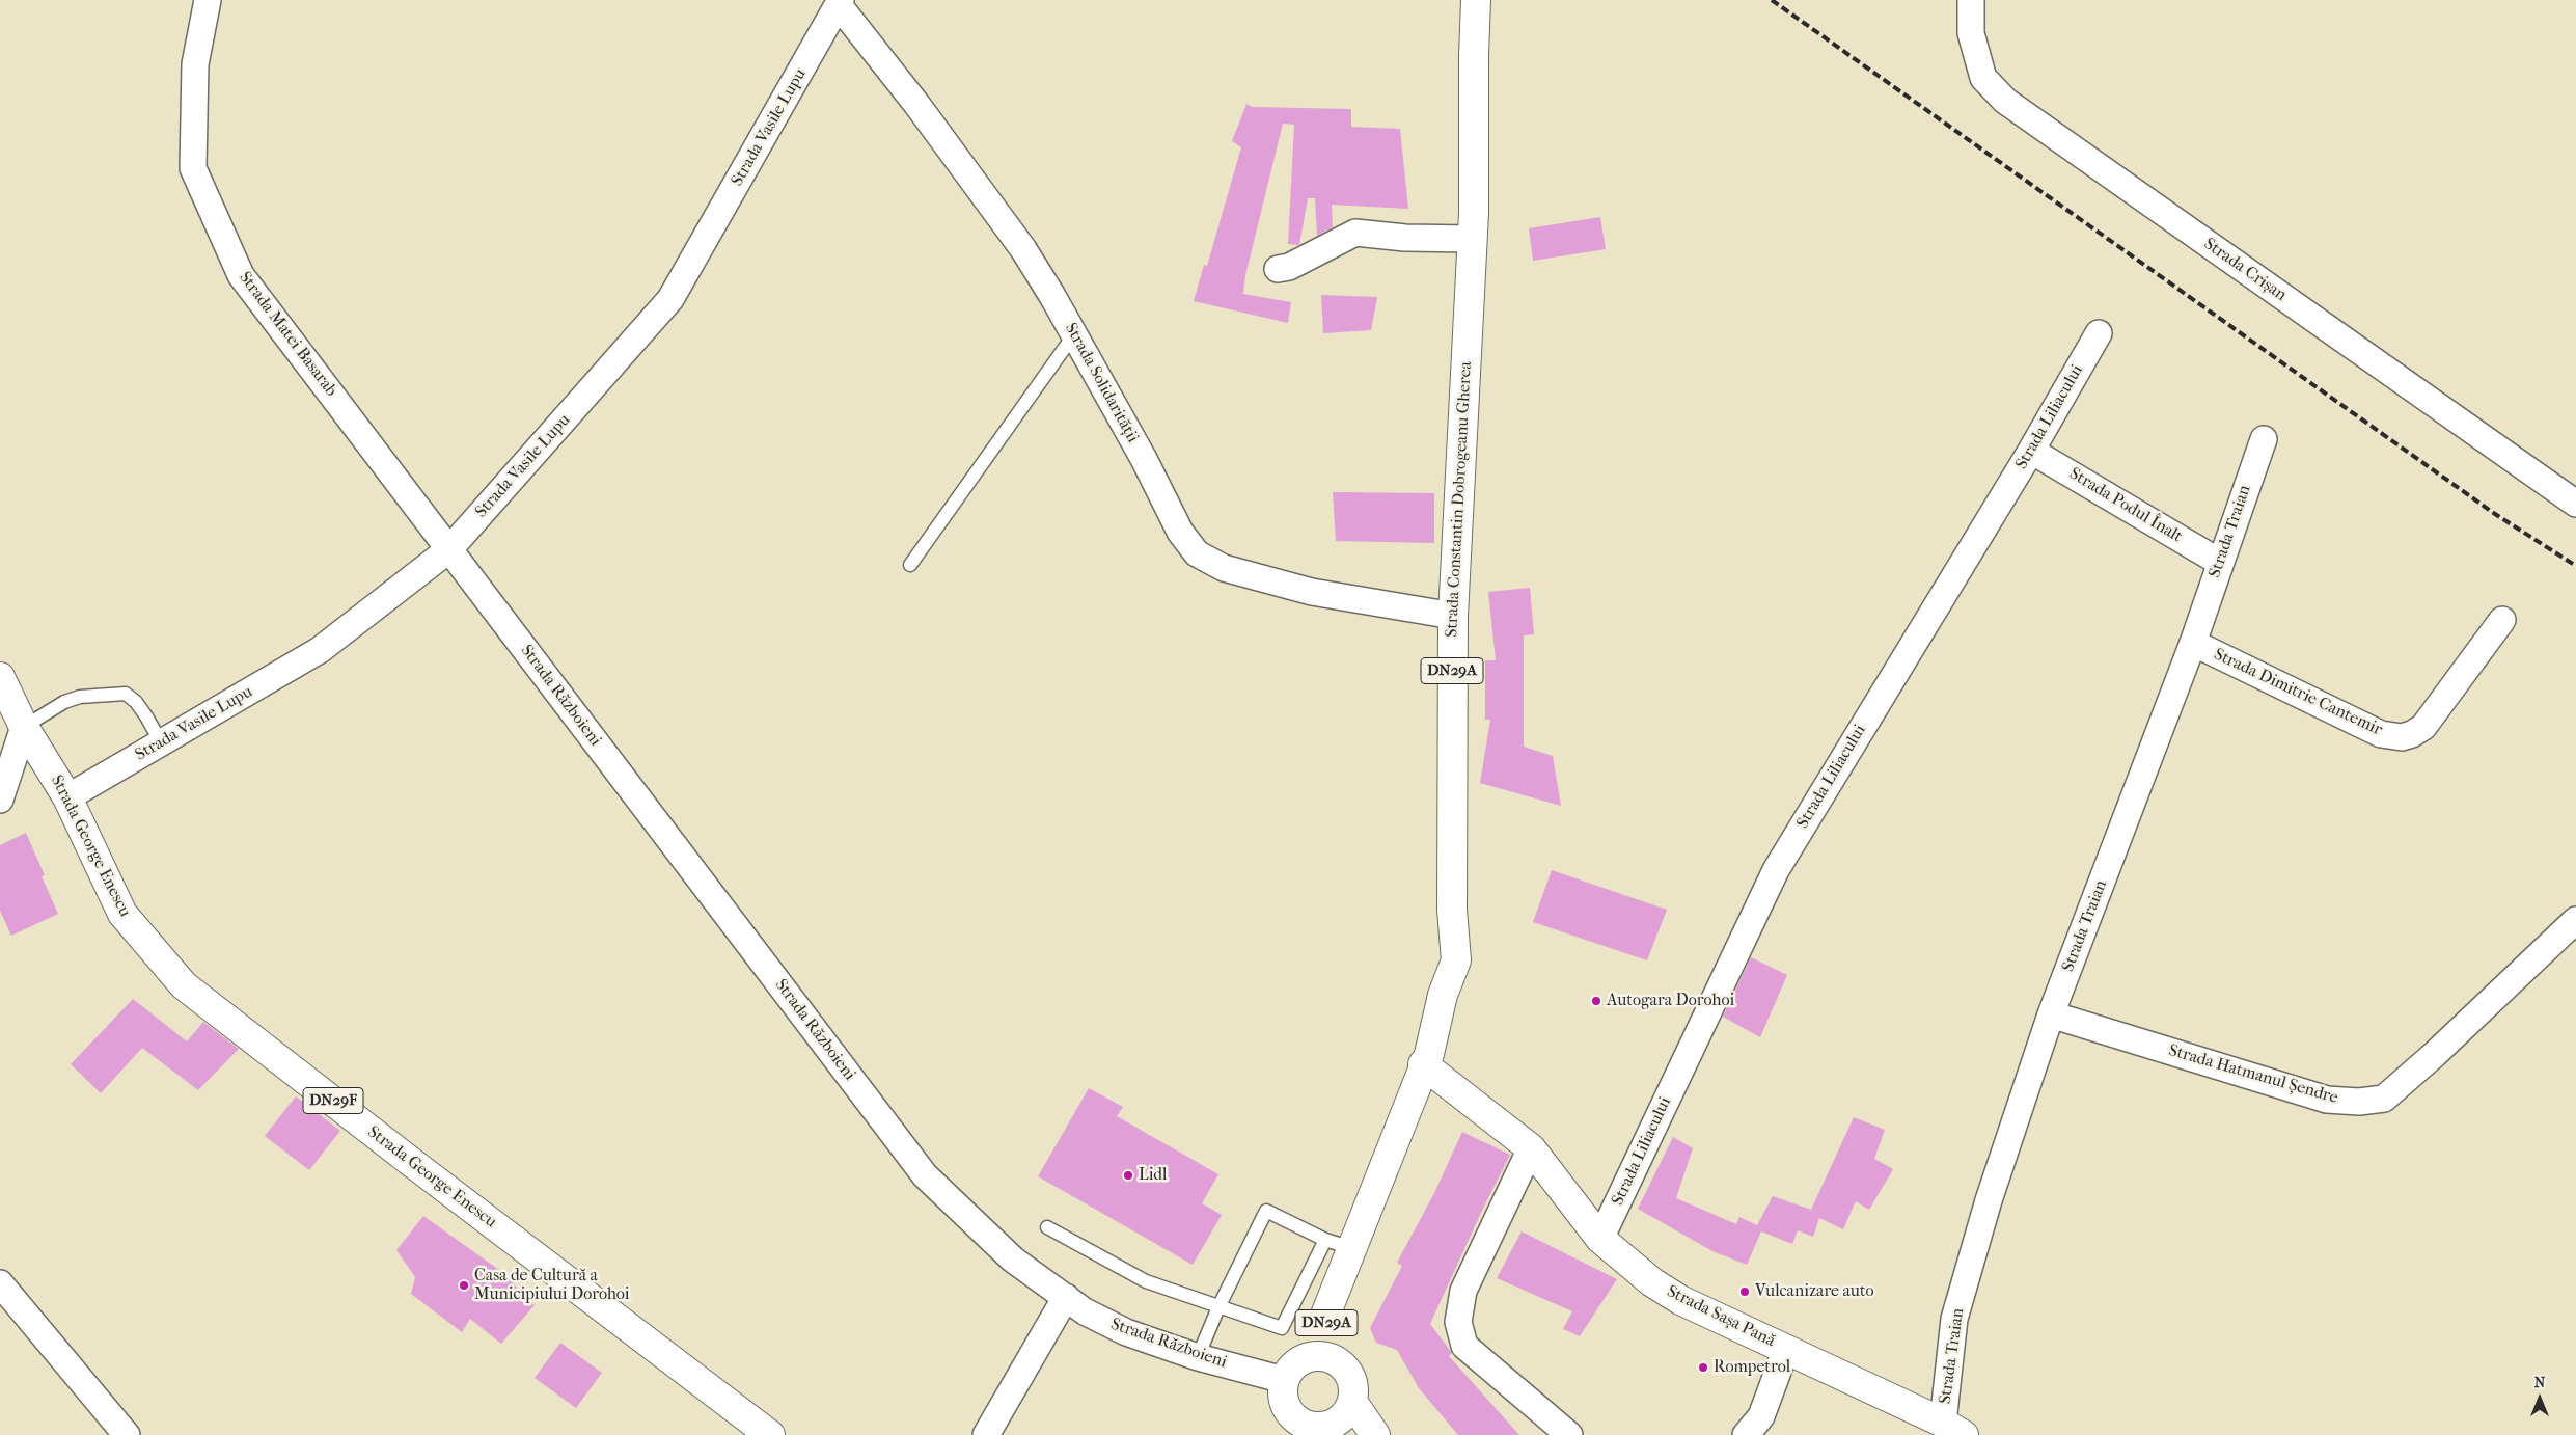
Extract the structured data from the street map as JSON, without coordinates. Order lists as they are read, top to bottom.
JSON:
{
  "streets": {
    "main road": [
      "Strada Constantin Dobrogeanu Gherea",
      "DN29A",
      "Strada George Enescu",
      "DN29F",
      "Strada Sașa Pană"
    ],
    "street": [
      "Strada Vasile Lupu",
      "Strada Crișan",
      "Strada Matei Basarab",
      "Strada Solidarității",
      "Strada Liliacului",
      "Strada Podul Înalt",
      "Strada Traian",
      "Strada Dimitrie Cantemir",
      "Strada Războieni",
      "Strada Hatmanul Șendre"
    ]
  },
  "crossings": [
    ["Strada Vasile Lupu", "Strada Matei Basarab"],
    ["Strada Vasile Lupu", "Strada Solidarității"],
    ["Strada Vasile Lupu", "Strada Războieni"],
    ["Strada Vasile Lupu", "Strada George Enescu"],
    ["Strada Matei Basarab", "Strada Războieni"],
    ["Strada Solidarității", "Strada Constantin Dobrogeanu Gherea"],
    ["Strada Liliacului", "Strada Podul Înalt"],
    ["Strada Liliacului", "Strada Sașa Pană"],
    ["Strada Constantin Dobrogeanu Gherea", "DN29A"],
    ["Strada Constantin Dobrogeanu Gherea", "Strada Războieni"],
    ["Strada Constantin Dobrogeanu Gherea", "Strada Sașa Pană"],
    ["Strada Podul Înalt", "Strada Traian"],
    ["Strada Traian", "Strada Dimitrie Cantemir"],
    ["Strada Traian", "Strada Hatmanul Șendre"],
    ["Strada Traian", "Strada Sașa Pană"],
    ["DN29A", "Strada Războieni"]
  ],
  "places": [
    "Autogara Dorohoi",
    "Lidl",
    "Casa de Cultură a Municipiului Dorohoi",
    "Vulcanizare auto",
    "Rompetrol"
  ],
  "north": "top"
}
